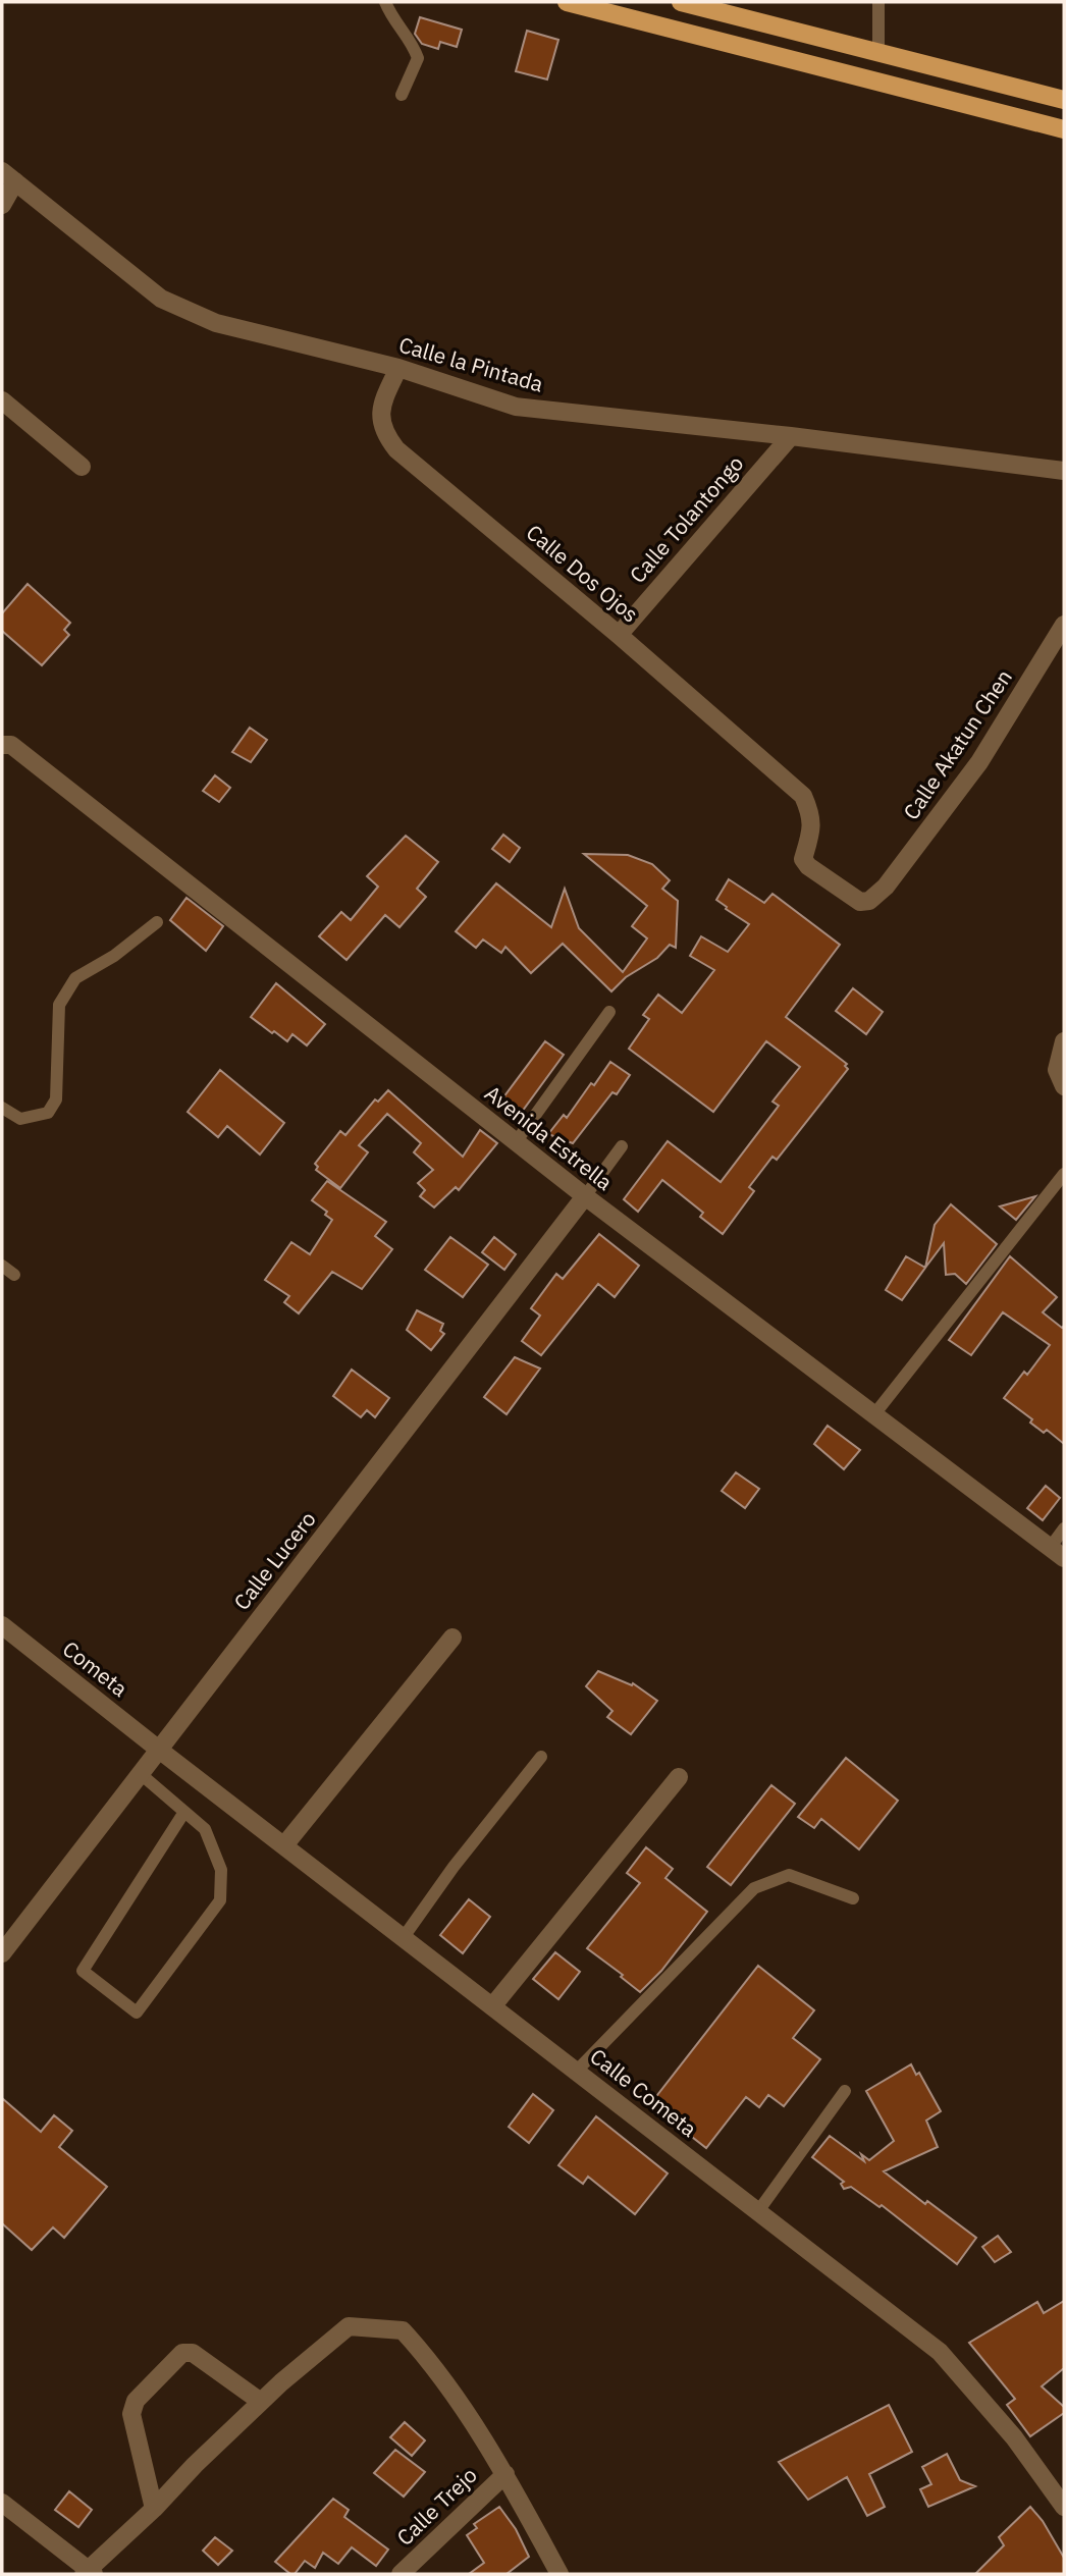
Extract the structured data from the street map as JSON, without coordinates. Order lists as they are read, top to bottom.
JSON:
{
  "streets": {
    "street": [
      "Calle la Pintada",
      "Calle Tolantongo",
      "Calle Dos Ojos",
      "Calle Akatun Chen",
      "Avenida Estrella",
      "Calle Lucero",
      "Cometa",
      "Calle Cometa",
      "Calle Trejo"
    ]
  },
  "crossings": [
    ["Calle la Pintada", "Calle Tolantongo"],
    ["Calle la Pintada", "Calle Dos Ojos"],
    ["Calle Tolantongo", "Calle Dos Ojos"],
    ["Calle Dos Ojos", "Calle Akatun Chen"],
    ["Avenida Estrella", "Calle Lucero"],
    ["Calle Lucero", "Cometa"],
    ["Calle Lucero", "Calle Cometa"],
    ["Cometa", "Calle Cometa"]
  ]
}
